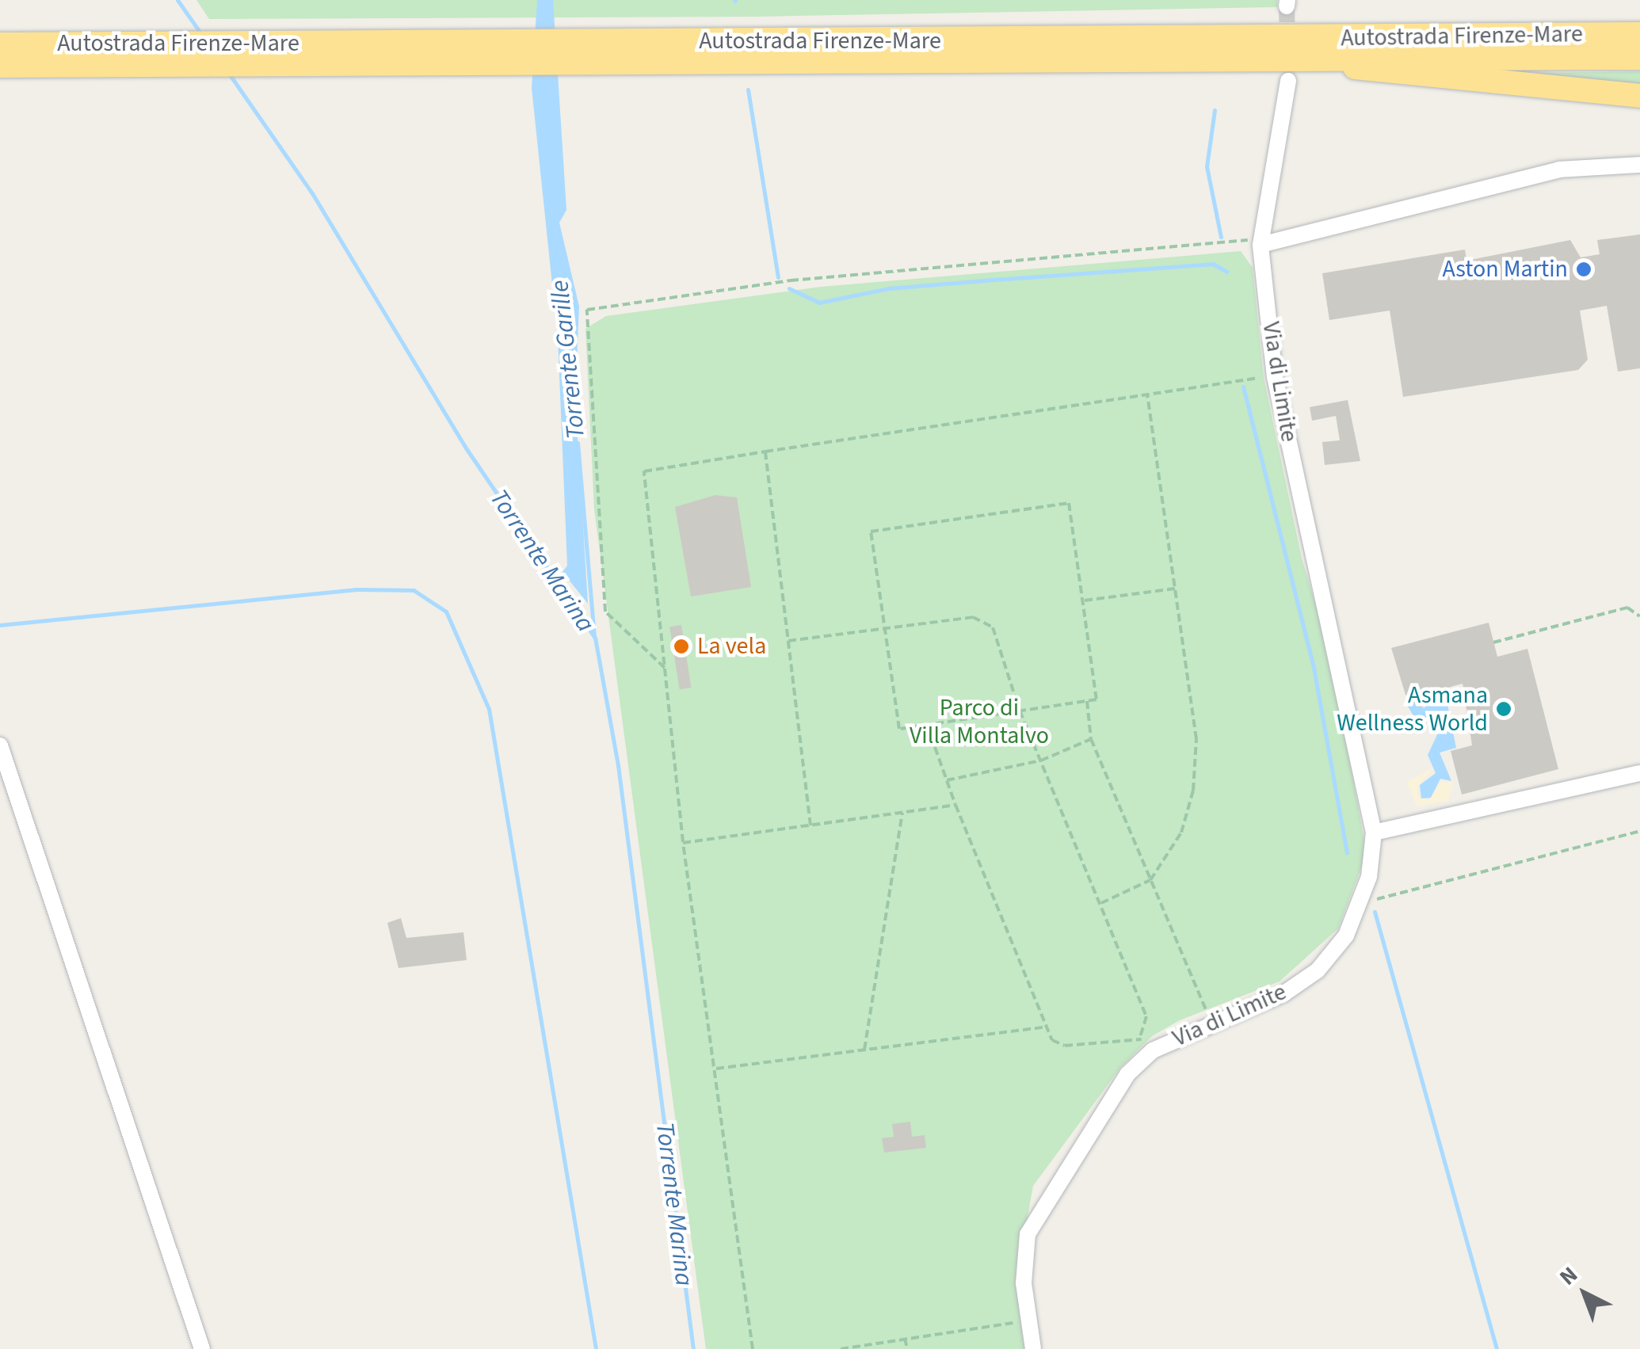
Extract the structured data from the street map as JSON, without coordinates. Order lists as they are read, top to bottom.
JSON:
{
  "streets": {
    "highway": ["Autostrada Firenze-Mare"],
    "street": ["Via di Limite"]
  },
  "water": ["Torrente Garille", "Torrente Marina"],
  "parks": ["Parco di Villa Montalvo"],
  "places": ["Aston Martin", "La vela", "Asmana Wellness World"],
  "north": "top left"
}
